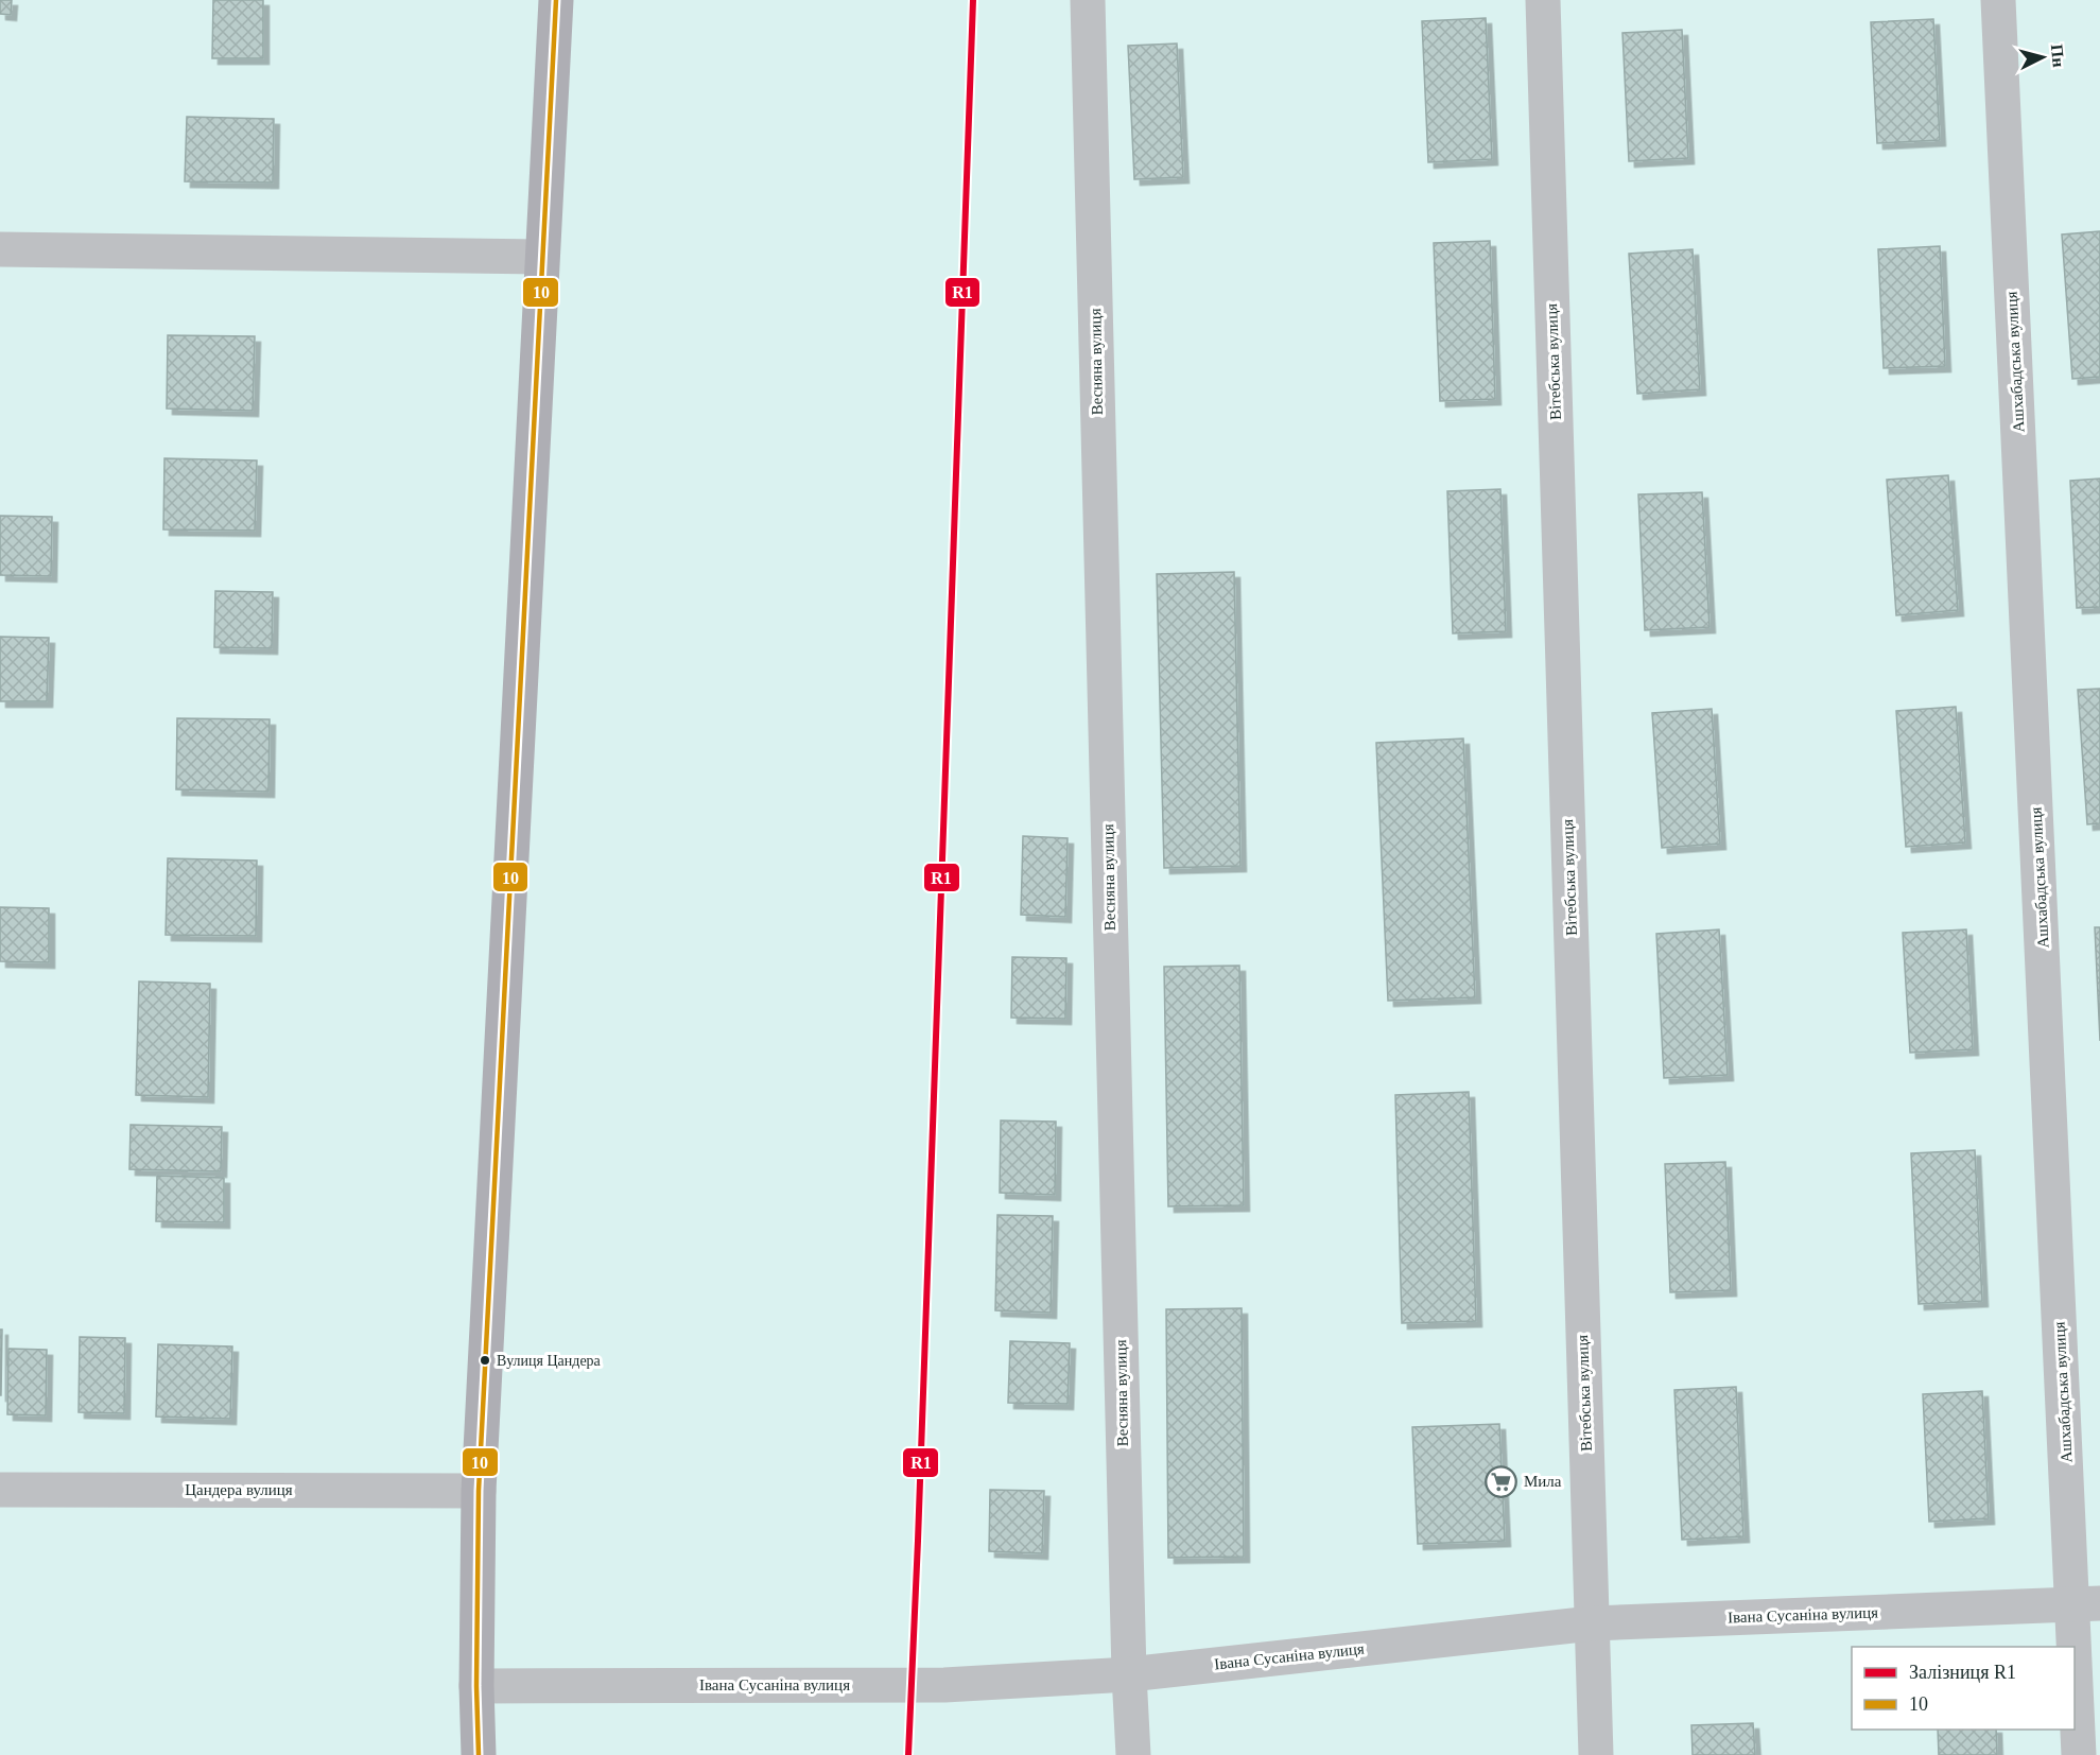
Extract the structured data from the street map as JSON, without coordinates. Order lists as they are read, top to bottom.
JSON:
{
  "streets": {
    "street": [
      "Весняна вулиця",
      "Вітебська вулиця",
      "Ашхабадська вулиця",
      "Цандера вулиця",
      "Івана Сусаніна вулиця"
    ]
  },
  "crossings": [
    ["Весняна вулиця", "Івана Сусаніна вулиця"],
    ["Вітебська вулиця", "Івана Сусаніна вулиця"],
    ["Ашхабадська вулиця", "Івана Сусаніна вулиця"]
  ],
  "places": {
    "other": ["Вулиця Цандера"],
    "supermarket": ["Мила"]
  },
  "lines": ["rail line R1", "transit line 10"],
  "legend": ["Залізниця R1", "10"],
  "north": "right"
}
